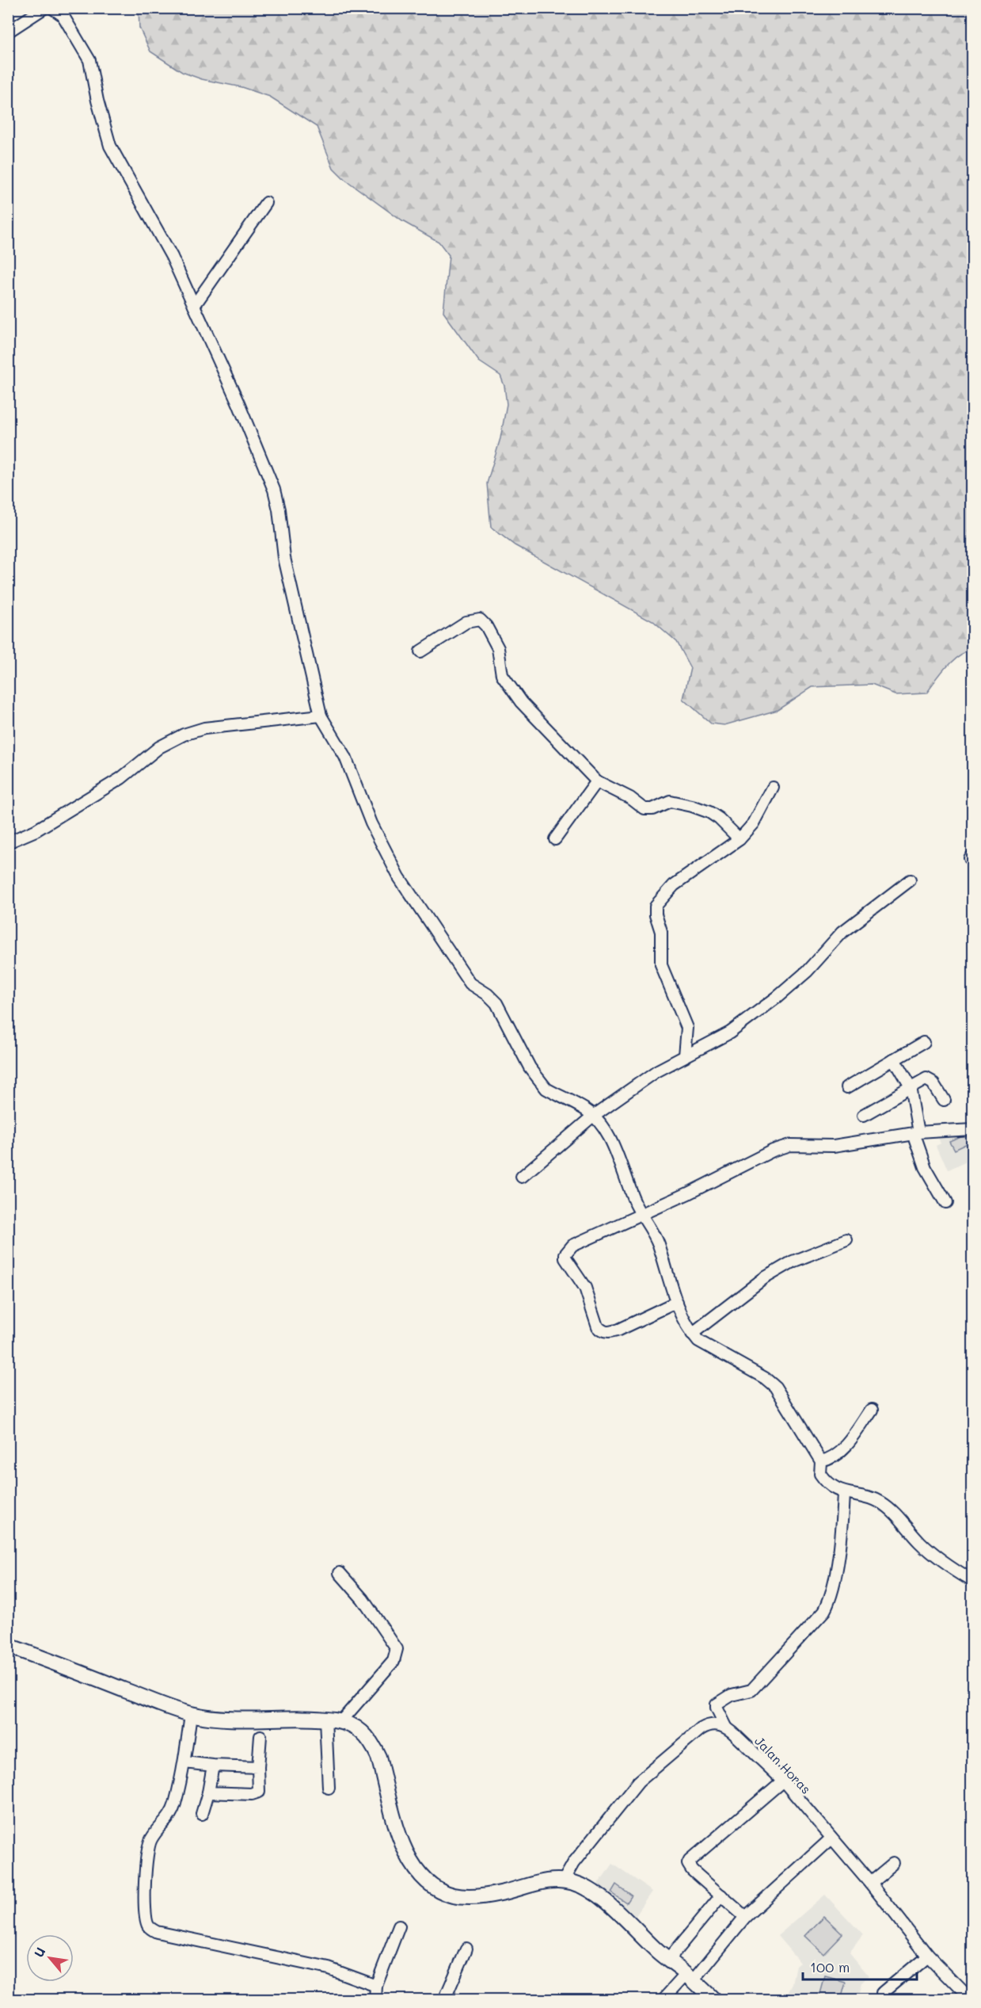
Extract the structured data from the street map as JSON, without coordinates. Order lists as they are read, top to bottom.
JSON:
{
  "streets": {
    "street": ["Jalan Horas"]
  },
  "scale_bar": "100 m",
  "north": "top left"
}
